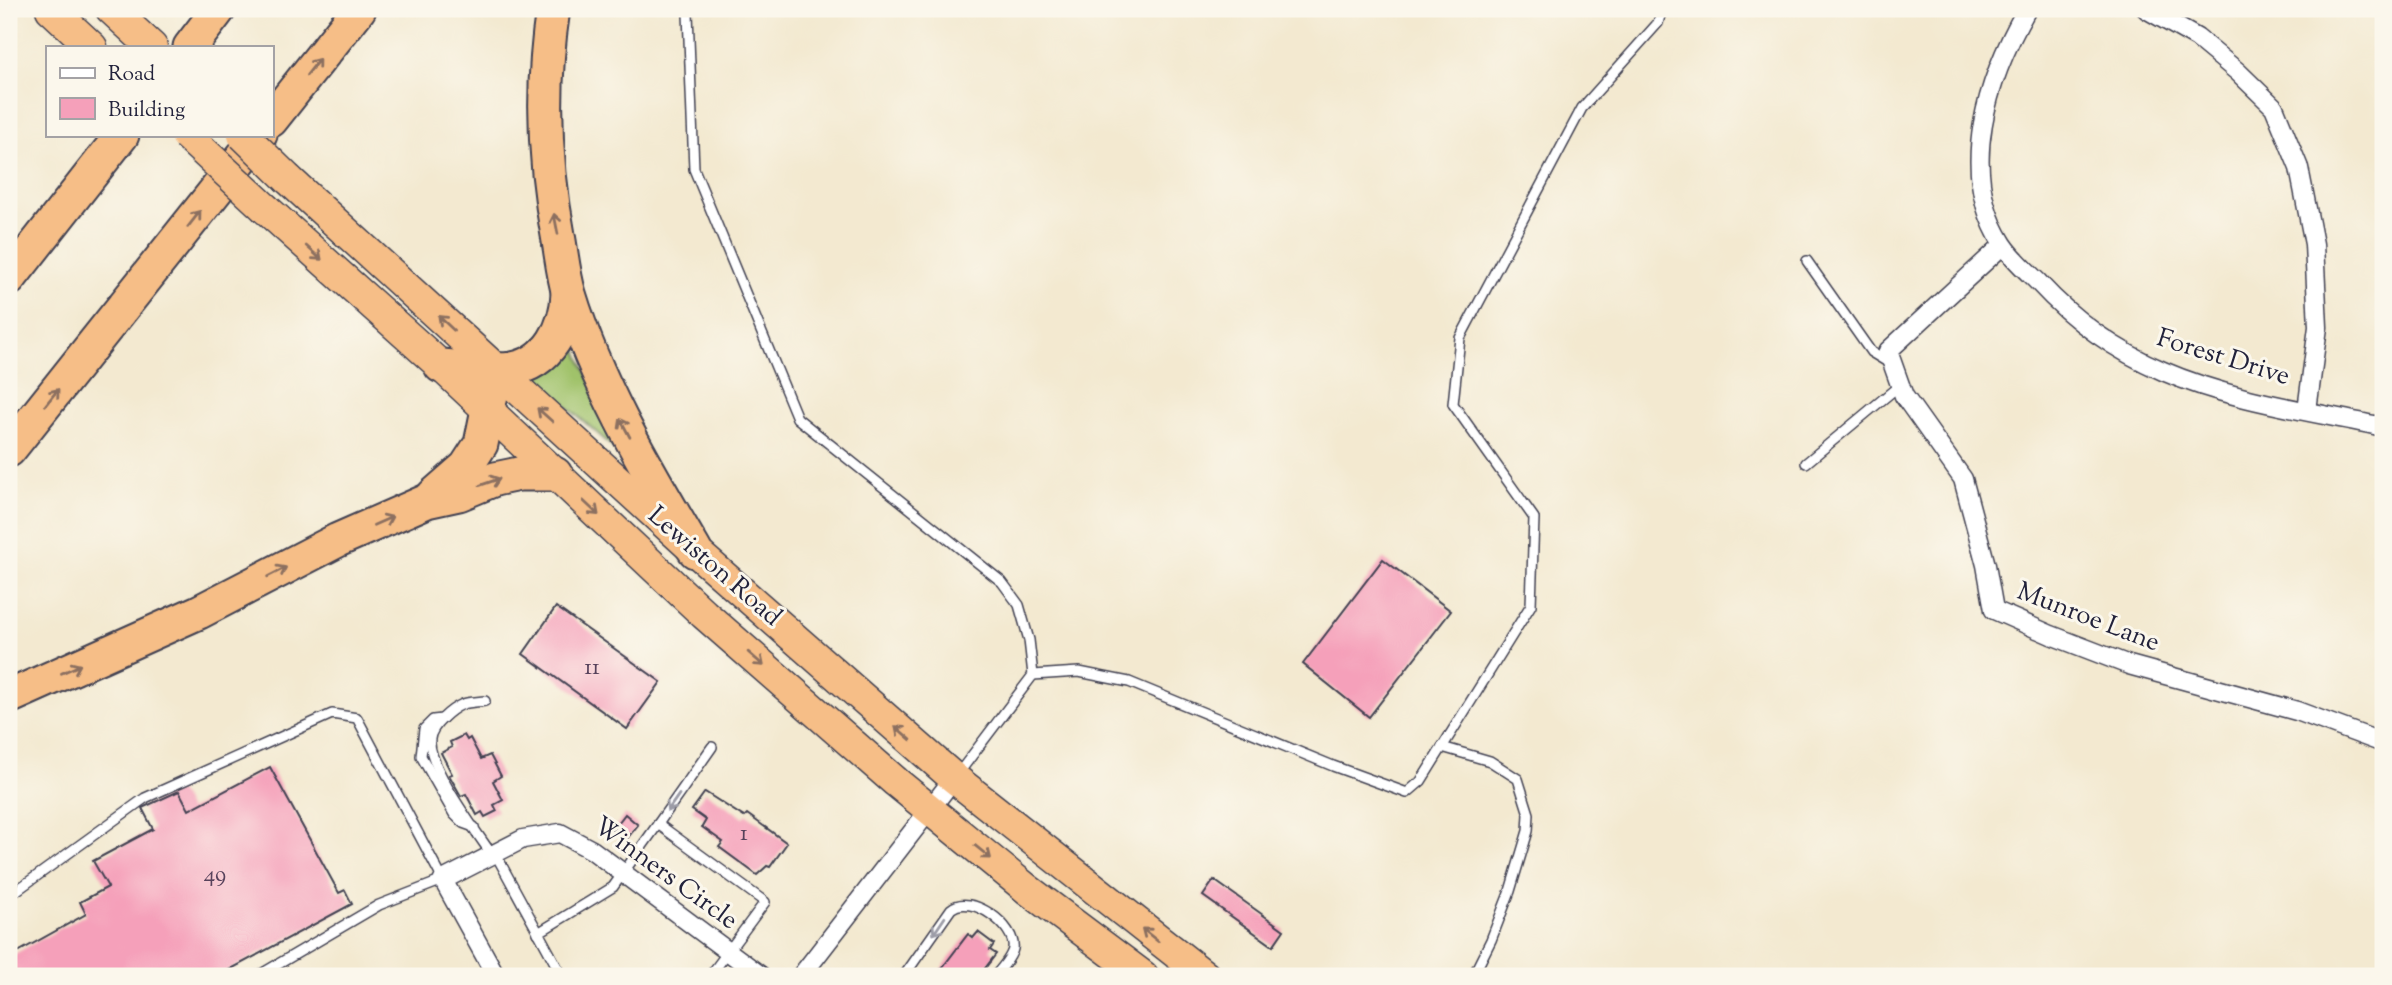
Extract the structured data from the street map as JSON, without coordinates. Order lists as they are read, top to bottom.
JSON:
{
  "streets": {
    "highway": ["Lewiston Road"],
    "street": ["Forest Drive", "Munroe Lane", "Winners Circle"]
  },
  "house_numbers": ["11", "1", "49"],
  "legend": ["Road", "Building"]
}
